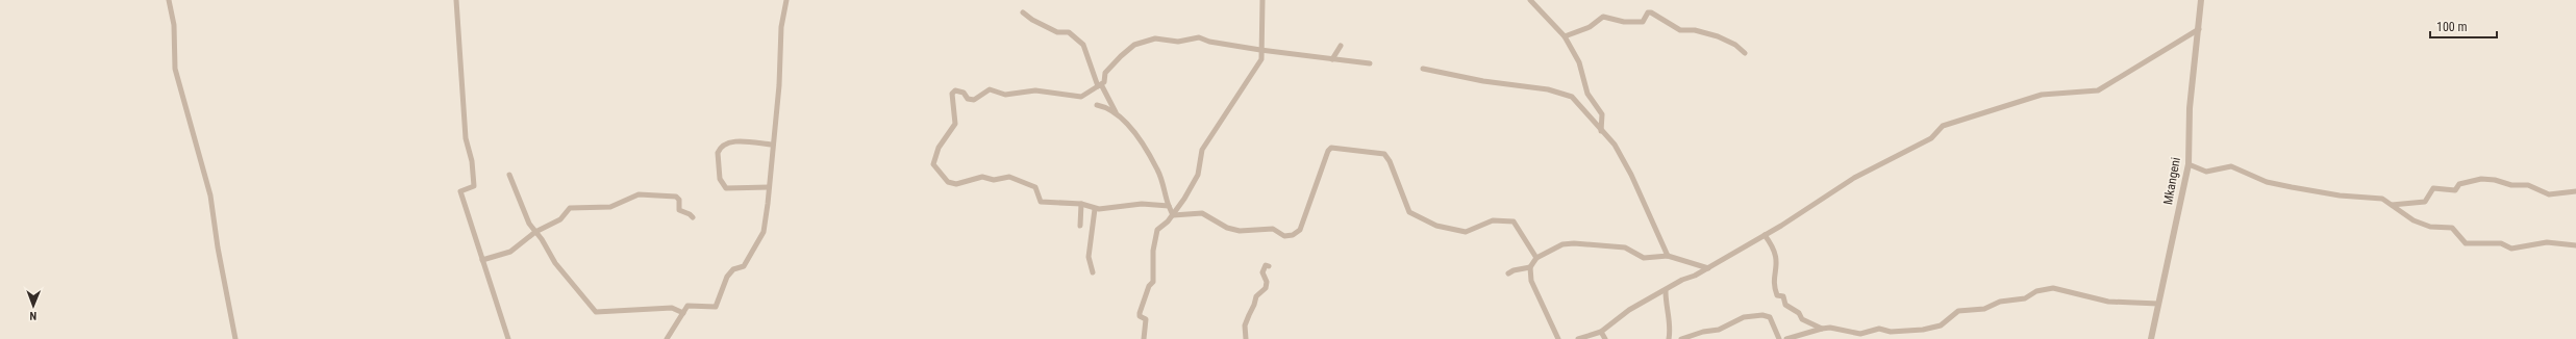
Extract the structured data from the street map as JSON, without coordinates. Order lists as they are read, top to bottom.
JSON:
{
  "streets": {
    "street": ["Mkangeni"]
  },
  "scale_bar": "100 m",
  "north": "bottom"
}
